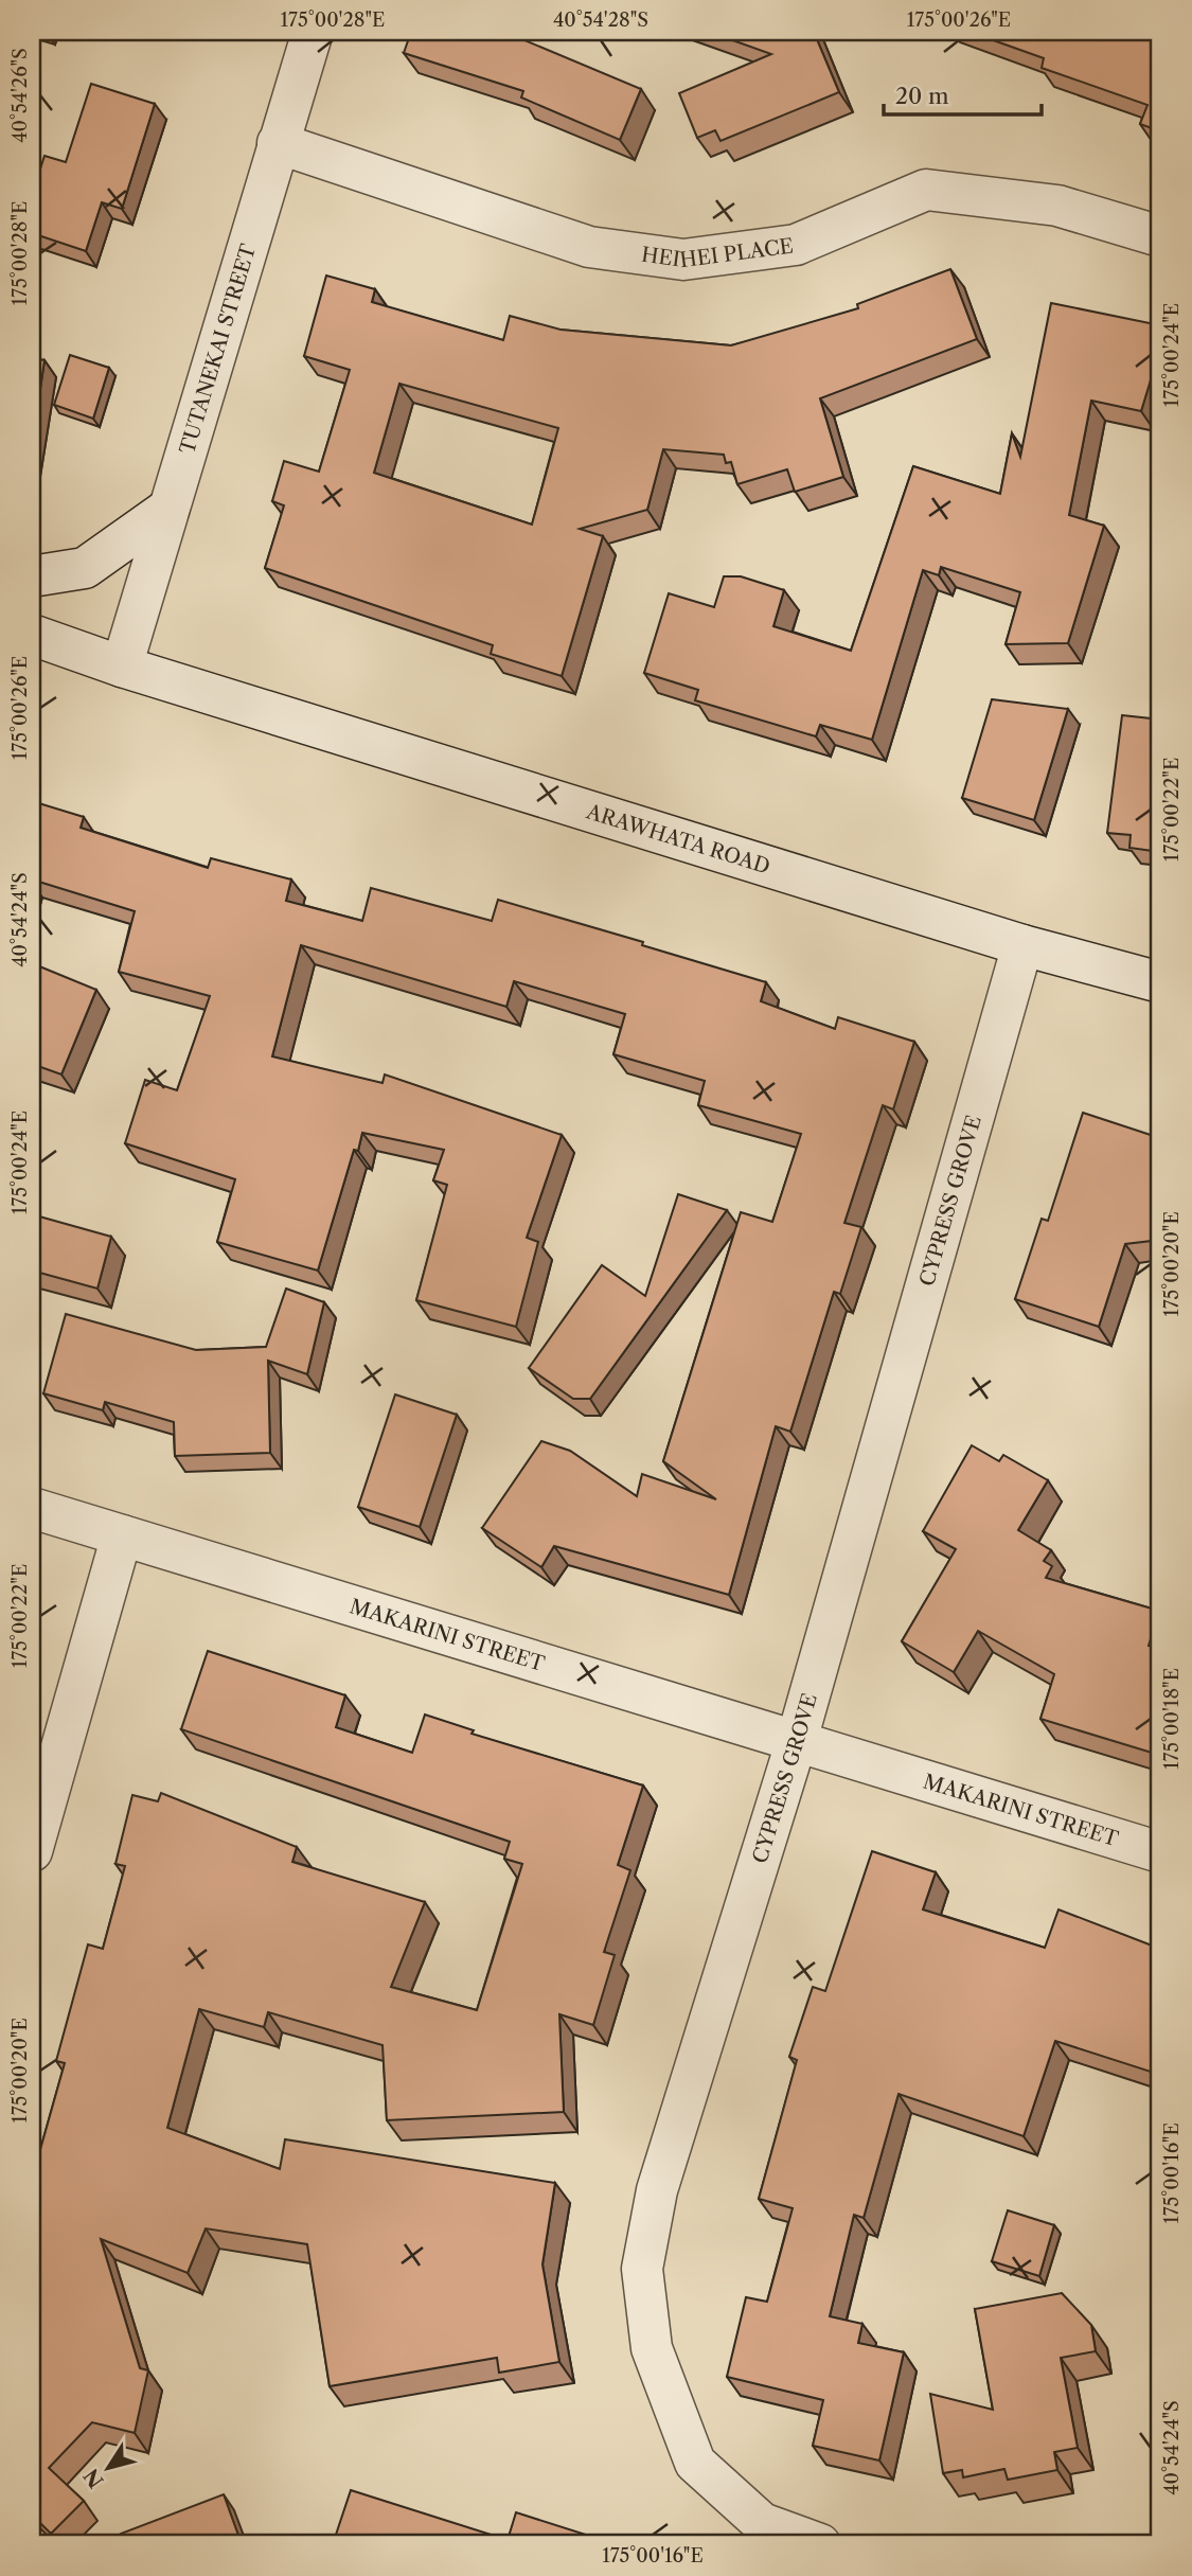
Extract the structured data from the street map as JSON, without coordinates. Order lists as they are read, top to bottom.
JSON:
{
  "streets": {
    "street": [
      "HEIHEI PLACE",
      "TUTANEKAI STREET",
      "ARAWHATA ROAD",
      "CYPRESS GROVE",
      "MAKARINI STREET"
    ]
  },
  "crossings": [
    ["HEIHEI PLACE", "TUTANEKAI STREET"],
    ["TUTANEKAI STREET", "ARAWHATA ROAD"],
    ["ARAWHATA ROAD", "CYPRESS GROVE"],
    ["CYPRESS GROVE", "MAKARINI STREET"]
  ],
  "scale_bar": "20 m",
  "north": "bottom left",
  "coordinates": [
    "175°00'28\"E",
    "40°54'28\"S",
    "175°00'26\"E",
    "40°54'26\"S",
    "175°00'24\"E",
    "175°00'22\"E",
    "40°54'24\"S",
    "175°00'20\"E",
    "175°00'18\"E",
    "175°00'16\"E"
  ]
}
